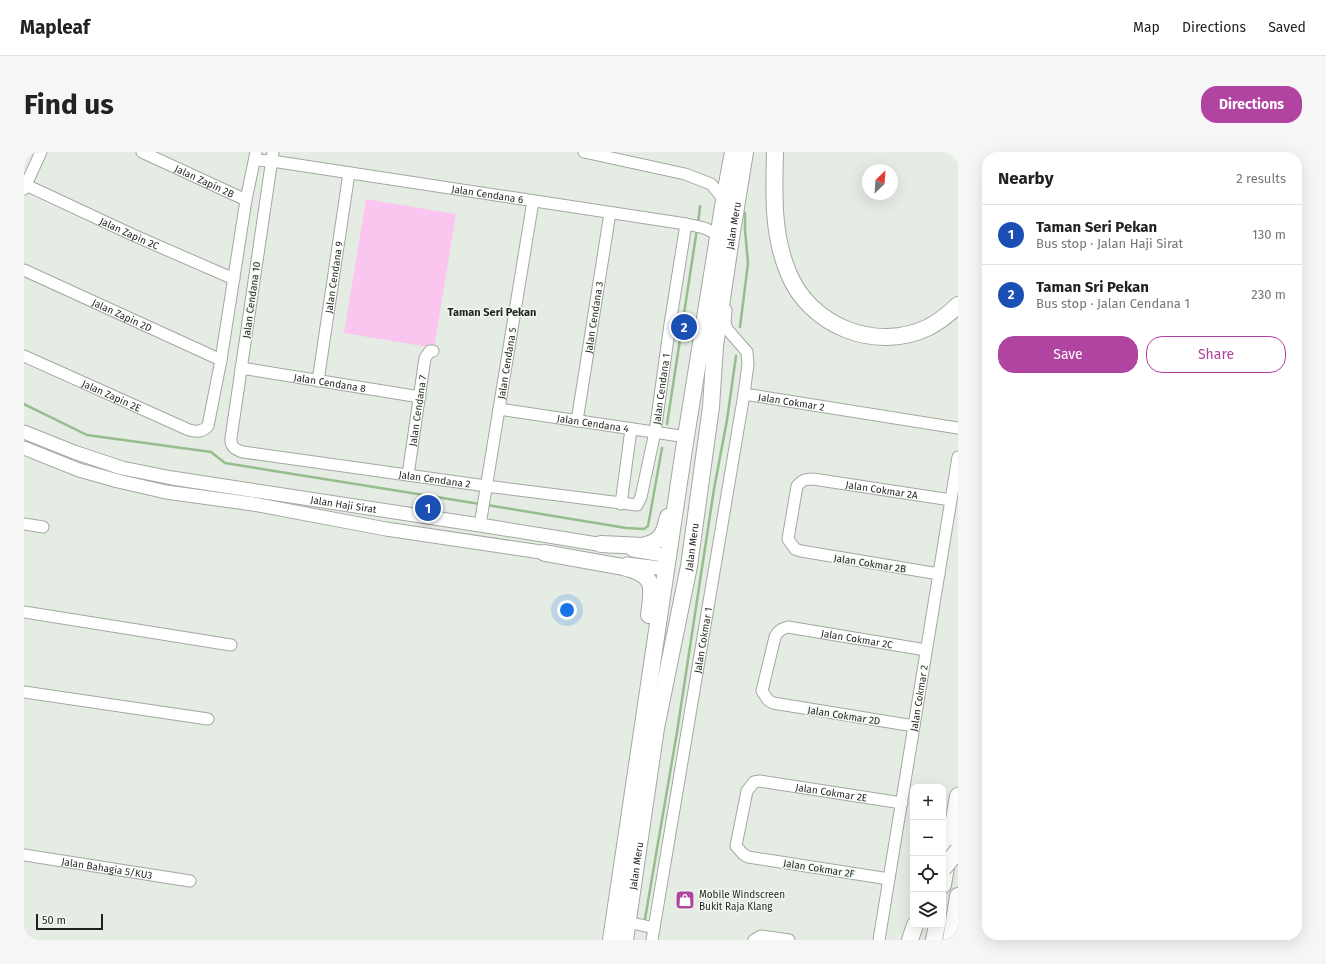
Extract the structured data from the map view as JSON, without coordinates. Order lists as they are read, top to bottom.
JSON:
{
  "streets": {
    "highway": ["Jalan Meru"],
    "main road": ["Jalan Haji Sirat"],
    "street": [
      "Jalan Zapin 2B",
      "Jalan Cendana 6",
      "Jalan Zapin 2C",
      "Jalan Cendana 9",
      "Jalan Cendana 10",
      "Jalan Zapin 2D",
      "Jalan Cendana 3",
      "Jalan Cendana 5",
      "Jalan Cendana 8",
      "Jalan Cendana 1",
      "Jalan Zapin 2E",
      "Jalan Cokmar 2",
      "Jalan Cendana 7",
      "Jalan Cendana 4",
      "Jalan Cendana 2",
      "Jalan Cokmar 2A",
      "Jalan Cokmar 2B",
      "Jalan Cokmar 2C",
      "Jalan Cokmar 1",
      "Jalan Cokmar 2D",
      "Jalan Cokmar 2E",
      "Jalan Bahagia 5/KU3",
      "Jalan Cokmar 2F"
    ]
  },
  "crossings": [
    ["Jalan Cendana 6", "Jalan Meru"],
    ["Jalan Cendana 6", "Jalan Cendana 9"],
    ["Jalan Cendana 6", "Jalan Cendana 10"],
    ["Jalan Cendana 6", "Jalan Cendana 3"],
    ["Jalan Cendana 6", "Jalan Cendana 5"],
    ["Jalan Cendana 6", "Jalan Cendana 1"],
    ["Jalan Meru", "Jalan Cendana 4"],
    ["Jalan Meru", "Jalan Haji Sirat"],
    ["Jalan Cendana 9", "Jalan Cendana 8"],
    ["Jalan Cendana 10", "Jalan Cendana 8"],
    ["Jalan Cendana 10", "Jalan Cendana 2"],
    ["Jalan Zapin 2D", "Jalan Zapin 2E"],
    ["Jalan Cendana 3", "Jalan Cendana 4"],
    ["Jalan Cendana 5", "Jalan Cendana 4"],
    ["Jalan Cendana 5", "Jalan Cendana 2"],
    ["Jalan Cendana 5", "Jalan Haji Sirat"],
    ["Jalan Cendana 8", "Jalan Cendana 7"],
    ["Jalan Cendana 1", "Jalan Cendana 4"],
    ["Jalan Cendana 1", "Jalan Cendana 2"],
    ["Jalan Cokmar 2", "Jalan Cokmar 2A"],
    ["Jalan Cokmar 2", "Jalan Cokmar 2B"],
    ["Jalan Cokmar 2", "Jalan Cokmar 2C"],
    ["Jalan Cokmar 2", "Jalan Cokmar 1"],
    ["Jalan Cokmar 2", "Jalan Cokmar 2D"],
    ["Jalan Cokmar 2", "Jalan Cokmar 2E"],
    ["Jalan Cokmar 2", "Jalan Cokmar 2F"],
    ["Jalan Cendana 7", "Jalan Cendana 2"],
    ["Jalan Cokmar 2A", "Jalan Cokmar 2B"],
    ["Jalan Cokmar 2C", "Jalan Cokmar 2D"],
    ["Jalan Cokmar 2E", "Jalan Cokmar 2F"]
  ],
  "districts": ["Taman Seri Pekan"],
  "places": {
    "shop": ["Mobile Windscreen Bukit Raja Klang"]
  },
  "scale_bar": "50 m",
  "north": "top right",
  "page": {
    "header": "Mapleaf",
    "nav": ["Map", "Directions", "Saved"],
    "buttons": [
      "Directions",
      ["Save", "Share"]
    ],
    "title": "Find us",
    "heading": ["Nearby", "2 results"],
    "list": [
      {
        "mark": "1",
        "name": "Taman Seri Pekan",
        "note": "Bus stop · Jalan Haji Sirat",
        "value": "130 m"
      },
      {
        "mark": "2",
        "name": "Taman Sri Pekan",
        "note": "Bus stop · Jalan Cendana 1",
        "value": "230 m"
      }
    ],
    "pins": ["2", "1"],
    "map_buttons": ["+", "−"],
    "scale": "50 m"
  }
}
